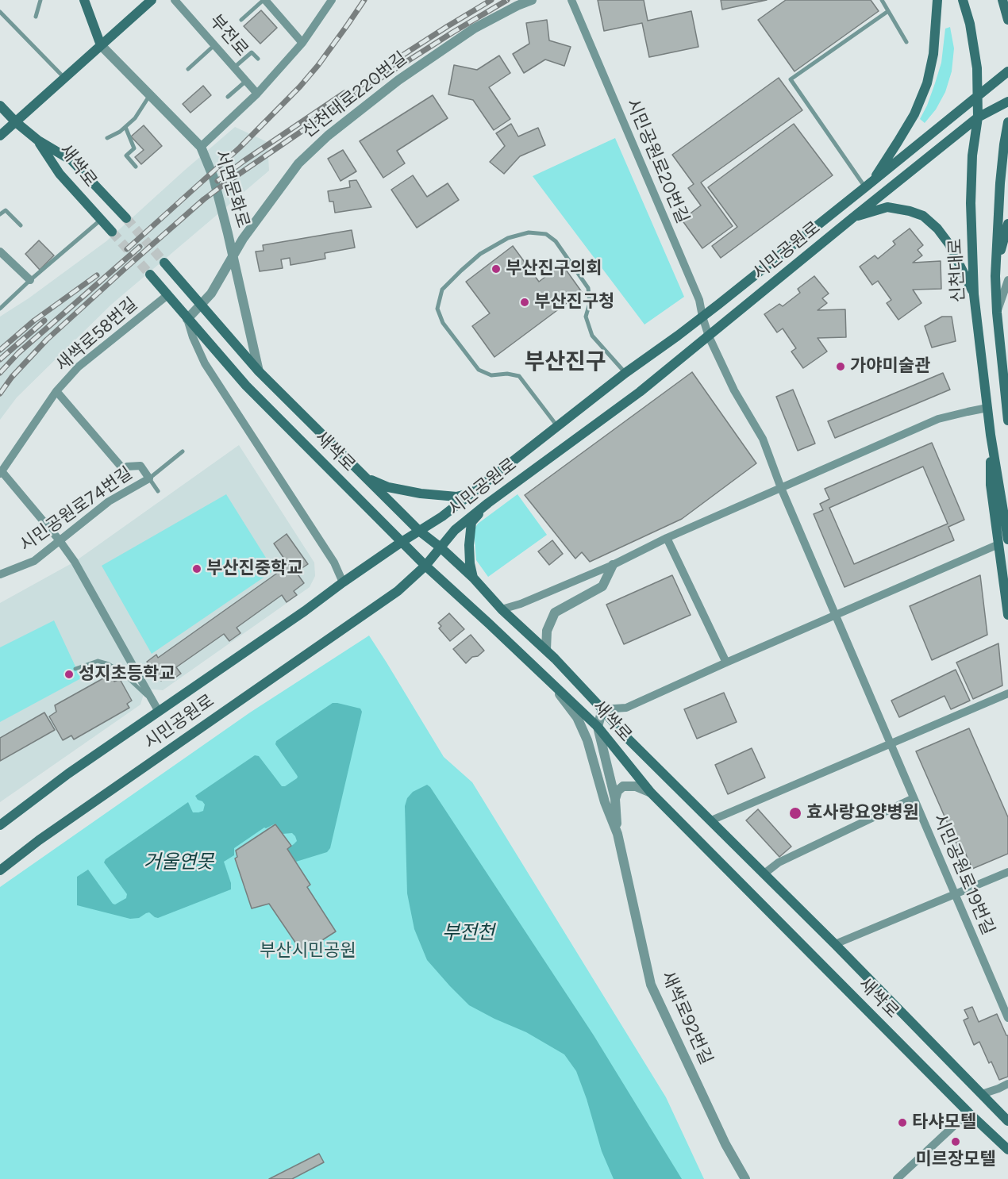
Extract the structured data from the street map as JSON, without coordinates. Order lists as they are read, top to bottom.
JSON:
{
  "streets": {
    "main road": [
      "새싹로",
      "서면문화로",
      "시민공원로",
      "신천대로"
    ],
    "street": [
      "부전로",
      "신천대로220번길",
      "시민공원로20번길",
      "새싹로58번길",
      "시민공원로74번길",
      "시민공원로19번길",
      "새싹로92번길"
    ]
  },
  "crossings": [
    ["신천대로220번길", "서면문화로"],
    ["시민공원로20번길", "시민공원로"],
    ["시민공원로20번길", "시민공원로19번길"],
    ["새싹로", "서면문화로"],
    ["새싹로", "시민공원로"],
    ["새싹로", "새싹로58번길"],
    ["새싹로", "새싹로92번길"],
    ["시민공원로", "신천대로"],
    ["시민공원로", "새싹로58번길"],
    ["시민공원로", "시민공원로19번길"],
    ["새싹로58번길", "시민공원로74번길"]
  ],
  "districts": ["부산진구"],
  "water": ["거울연못", "부전천"],
  "parks": ["부산시민공원"],
  "places": [
    "부산진구의회",
    "부산진구청",
    "가야미술관",
    "부산진중학교",
    "성지초등학교",
    "효사랑요양병원",
    "타샤모텔",
    "미르장모텔"
  ]
}
